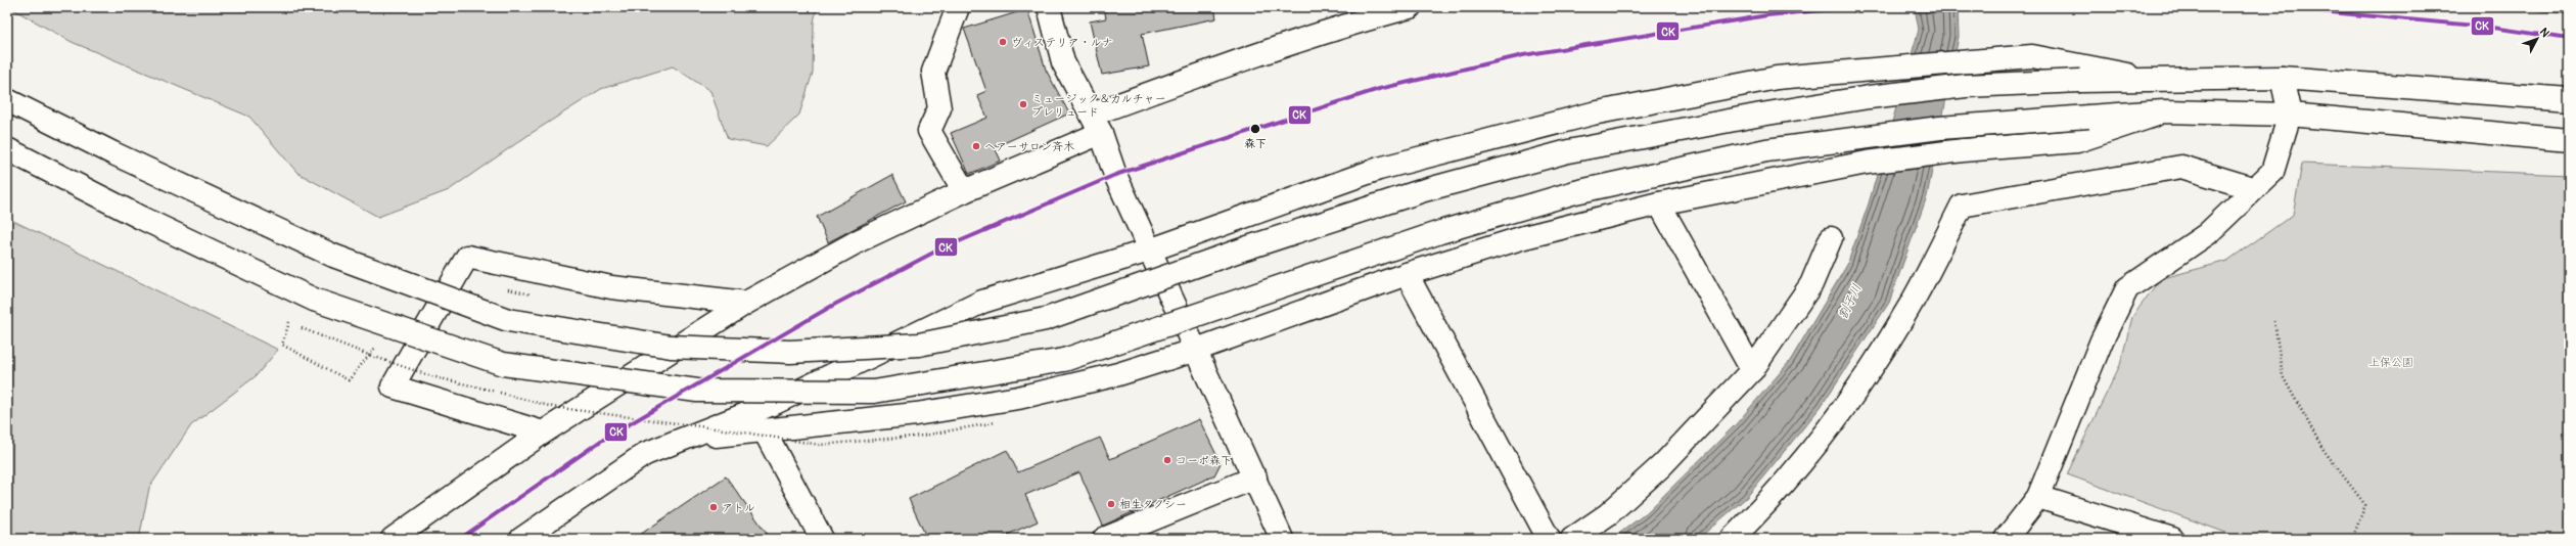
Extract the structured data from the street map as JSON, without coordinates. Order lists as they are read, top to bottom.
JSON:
{
  "water": ["割子川"],
  "parks": ["上保公園"],
  "places": [
    "ヴィステリア・ルナ",
    "ミュージック＆カルチャー プレリュード",
    "森下",
    "ヘアーサロン斉木",
    "コーポ森下",
    "相生タクシー",
    "アトル"
  ],
  "lines": ["transit line CK"],
  "north": "top right"
}
